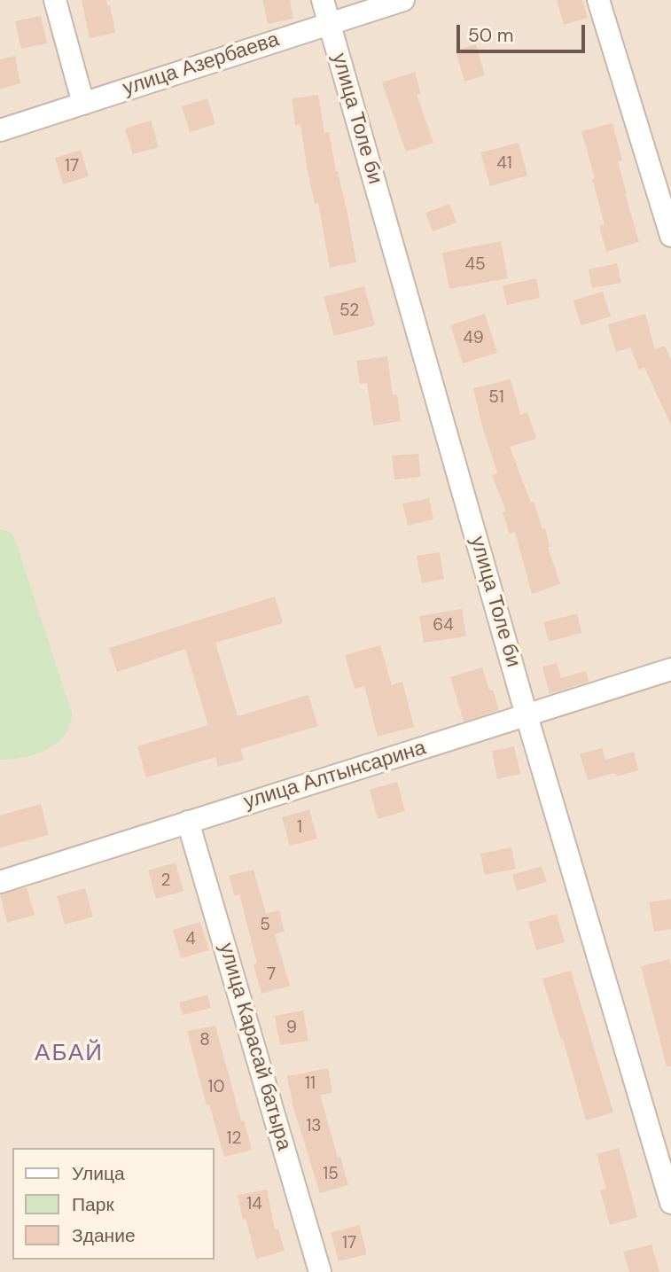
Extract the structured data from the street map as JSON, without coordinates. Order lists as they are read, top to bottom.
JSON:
{
  "streets": {
    "street": [
      "улица Азербаева",
      "улица Толе би",
      "улица Алтынсарина",
      "улица Карасай батыра"
    ]
  },
  "crossings": [
    ["улица Азербаева", "улица Толе би"],
    ["улица Толе би", "улица Алтынсарина"],
    ["улица Алтынсарина", "улица Карасай батыра"]
  ],
  "districts": ["АБАЙ"],
  "house_numbers": [
    "41",
    "17",
    "45",
    "52",
    "49",
    "51",
    "64",
    "1",
    "2",
    "5",
    "4",
    "7",
    "9",
    "8",
    "11",
    "10",
    "13",
    "12",
    "15",
    "14",
    "17"
  ],
  "legend": ["Улица", "Парк", "Здание"],
  "scale_bar": "50 m"
}
